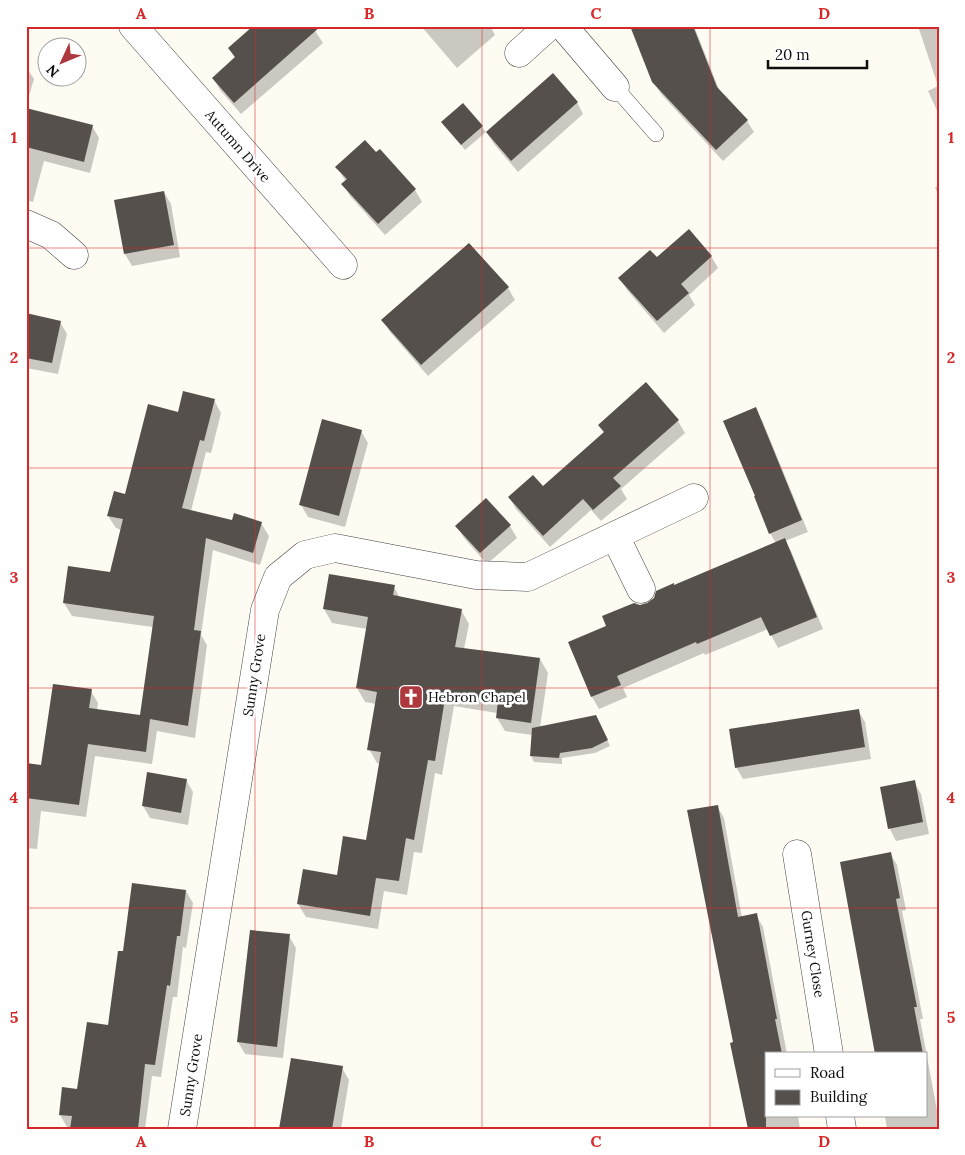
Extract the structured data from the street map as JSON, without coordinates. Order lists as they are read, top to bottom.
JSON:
{
  "streets": {
    "street": ["Autumn Drive", "Sunny Grove", "Gurney Close"]
  },
  "places": {
    "church": ["Hebron Chapel"]
  },
  "legend": ["Road", "Building"],
  "scale_bar": "20 m",
  "north": "bottom left",
  "grid": {
    "columns": [
      "A",
      "B",
      "C",
      "D"
    ],
    "rows": [
      "1",
      "2",
      "3",
      "4",
      "5"
    ]
  }
}
